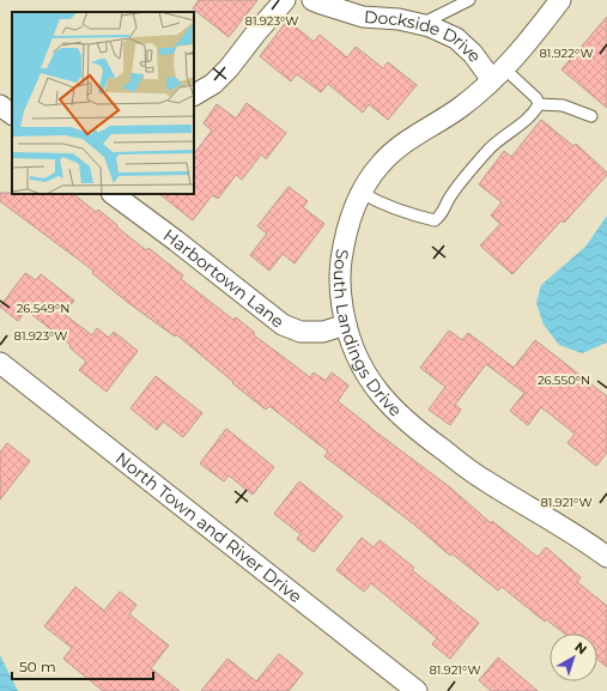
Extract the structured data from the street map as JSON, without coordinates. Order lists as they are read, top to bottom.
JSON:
{
  "streets": {
    "street": [
      "Dockside Drive",
      "Harbortown Lane",
      "South Landings Drive",
      "North Town and River Drive"
    ]
  },
  "crossings": [
    ["Dockside Drive", "South Landings Drive"],
    ["Harbortown Lane", "South Landings Drive"]
  ],
  "scale_bar": "50 m",
  "north": "top right",
  "coordinates": [
    "81.923°W",
    "81.922°W",
    "26.549°N",
    "26.550°N",
    "81.921°W"
  ]
}
